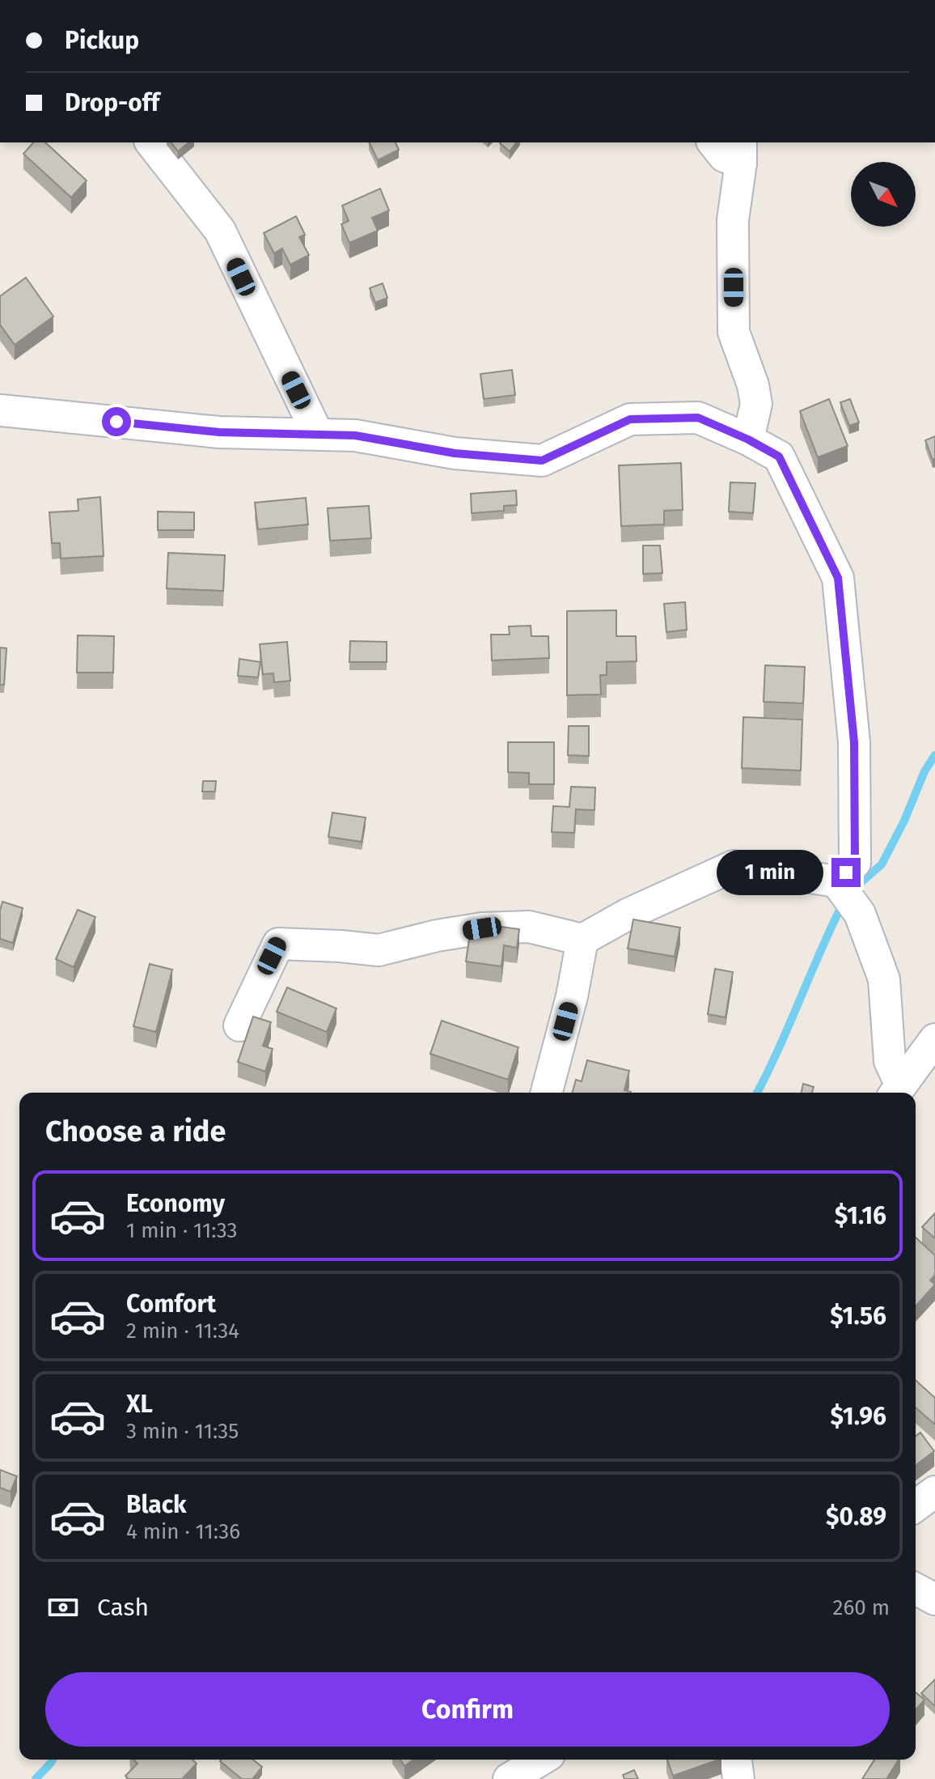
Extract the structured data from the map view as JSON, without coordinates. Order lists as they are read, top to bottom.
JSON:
{
  "north": "bottom right",
  "page": {
    "banner": ["Pickup", "Drop-off"],
    "bubble": "1 min",
    "heading": "Choose a ride",
    "list": [
      {
        "name": "Economy",
        "note": "1 min · 11:33",
        "value": "$1.16"
      },
      {
        "name": "Comfort",
        "note": "2 min · 11:34",
        "value": "$1.56"
      },
      {
        "name": "XL",
        "note": "3 min · 11:35",
        "value": "$1.96"
      },
      {
        "name": "Black",
        "note": "4 min · 11:36",
        "value": "$0.89"
      }
    ],
    "pay": ["Cash", "260 m"],
    "buttons": "Confirm"
  }
}
